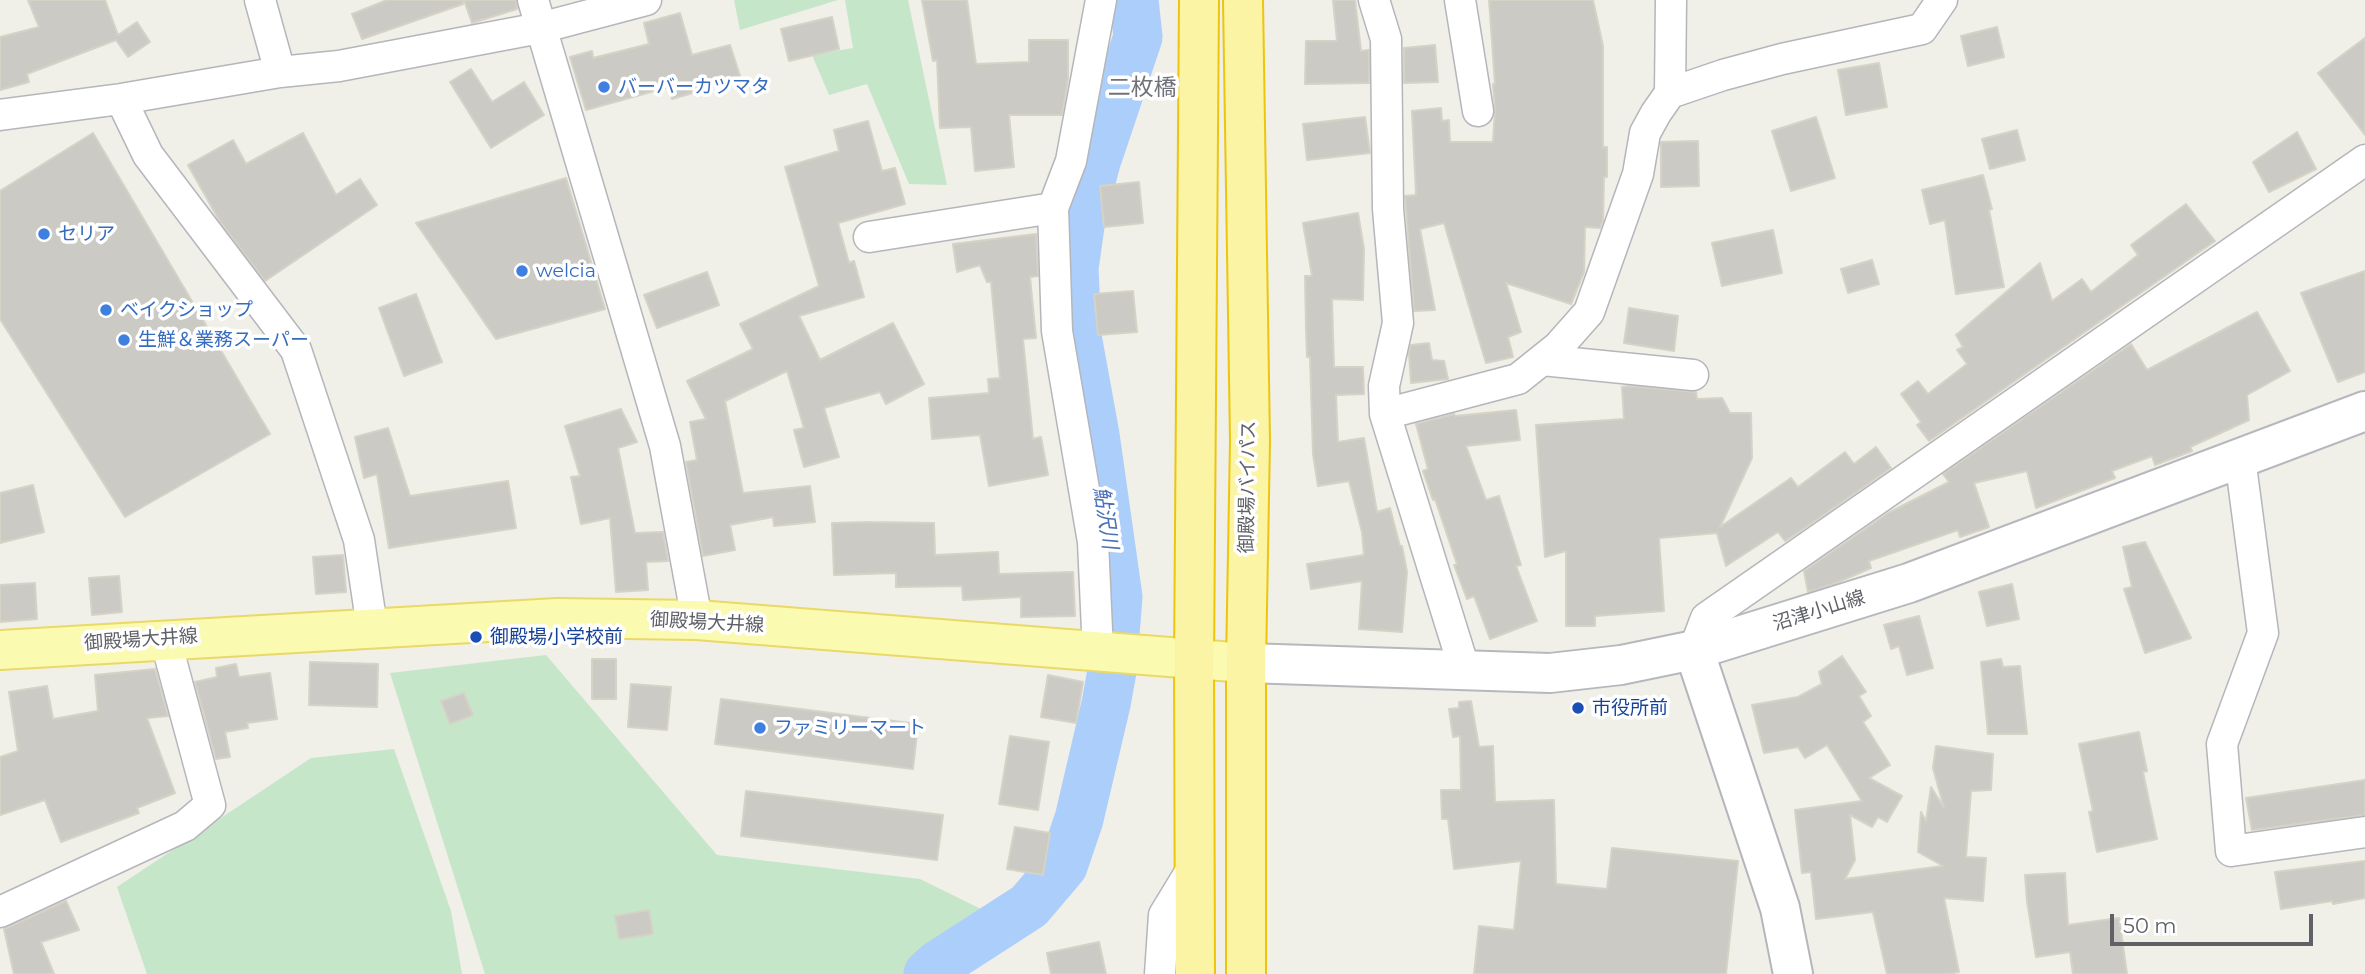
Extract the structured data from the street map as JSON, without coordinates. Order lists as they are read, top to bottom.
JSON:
{
  "streets": {
    "highway": ["御殿場バイパス"],
    "main road": ["沼津小山線", "御殿場大井線"]
  },
  "crossings": [
    ["御殿場バイパス", "沼津小山線"],
    ["御殿場バイパス", "御殿場大井線"],
    ["沼津小山線", "御殿場大井線"]
  ],
  "districts": ["二枚橋"],
  "water": ["鮎沢川"],
  "places": [
    "バーバーカツマタ",
    "セリア",
    "welcia",
    "ベイクショップ",
    "生鮮＆業務スーパー",
    "御殿場小学校前",
    "市役所前",
    "ファミリーマート"
  ],
  "scale_bar": "50 m"
}
